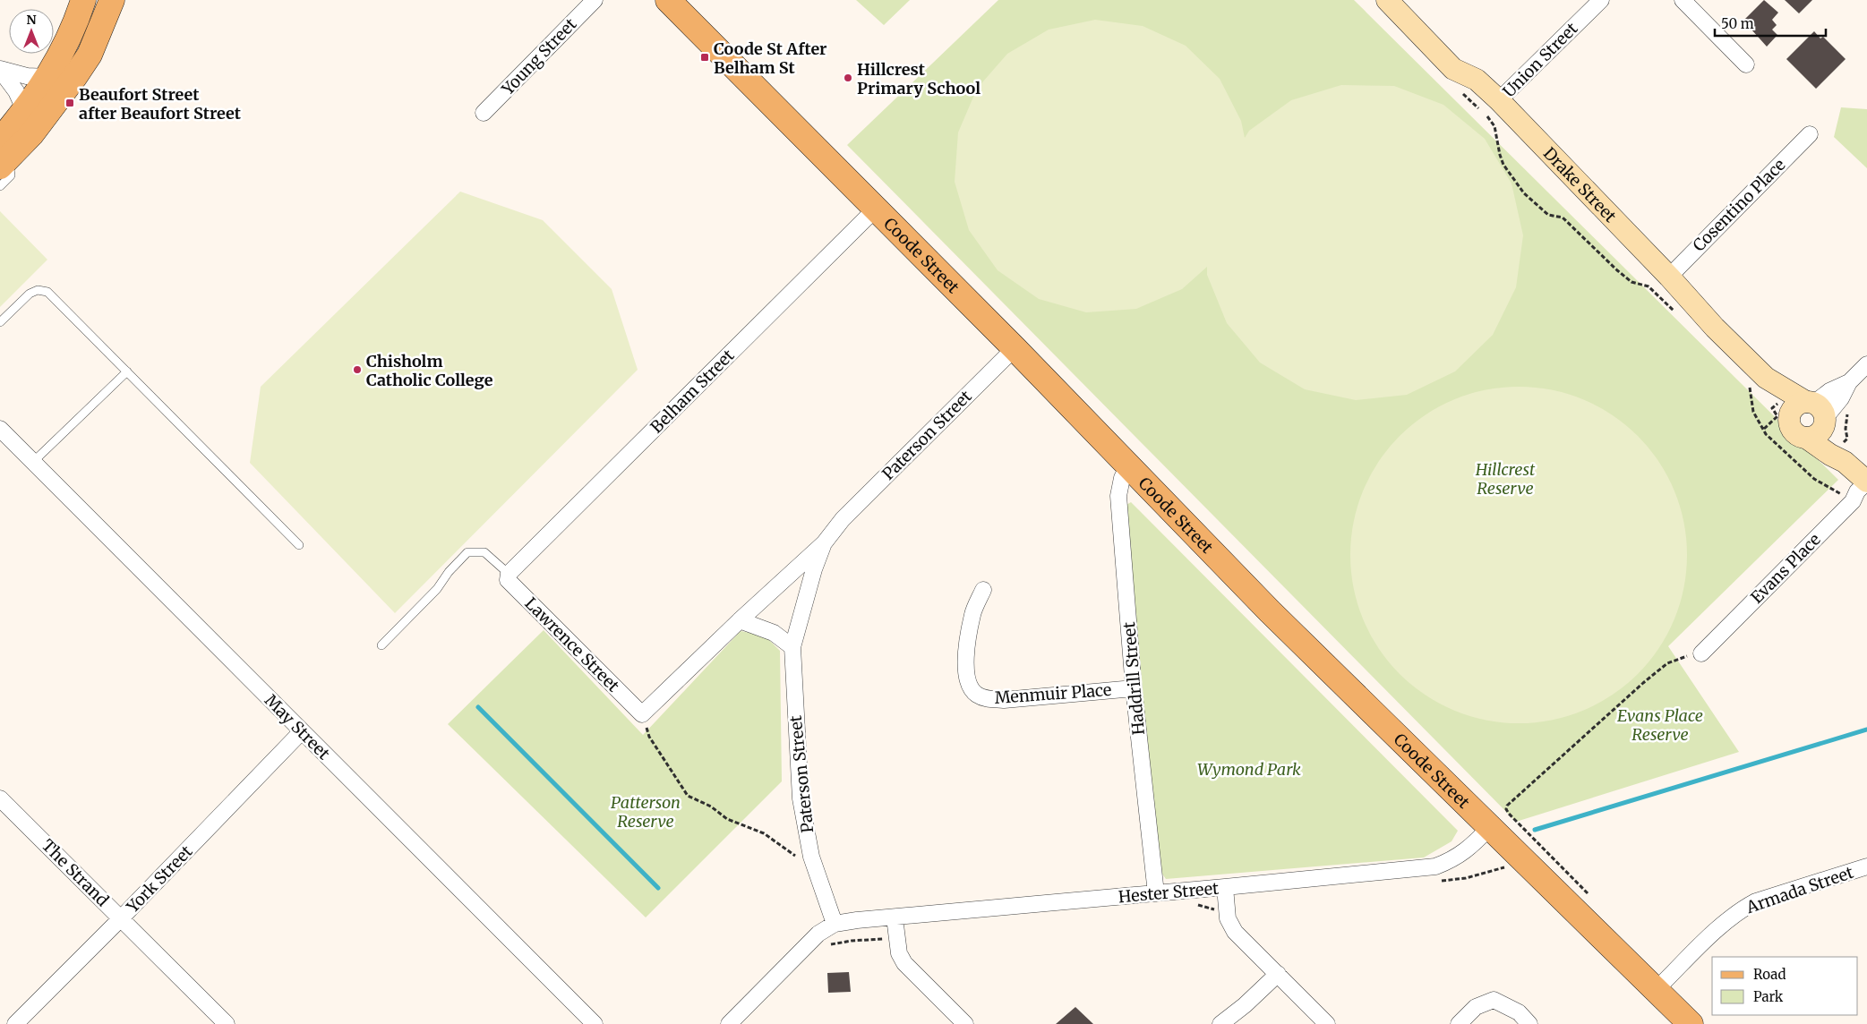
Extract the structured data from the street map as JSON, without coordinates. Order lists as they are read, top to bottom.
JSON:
{
  "streets": {
    "main road": ["Coode Street"],
    "street": [
      "Young Street",
      "Union Street",
      "Drake Street",
      "Cosentino Place",
      "Belham Street",
      "Paterson Street",
      "Evans Place",
      "Lawrence Street",
      "Haddrill Street",
      "Menmuir Place",
      "May Street",
      "The Strand",
      "York Street",
      "Armada Street",
      "Hester Street"
    ]
  },
  "crossings": [
    ["Union Street", "Drake Street"],
    ["Drake Street", "Cosentino Place"],
    ["Drake Street", "Evans Place"],
    ["Coode Street", "Belham Street"],
    ["Coode Street", "Paterson Street"],
    ["Coode Street", "Haddrill Street"],
    ["Coode Street", "Armada Street"],
    ["Coode Street", "Hester Street"],
    ["Belham Street", "Lawrence Street"],
    ["Paterson Street", "Lawrence Street"],
    ["Paterson Street", "Hester Street"],
    ["Haddrill Street", "Menmuir Place"],
    ["Haddrill Street", "Hester Street"],
    ["May Street", "York Street"],
    ["The Strand", "York Street"]
  ],
  "parks": [
    "Hillcrest Reserve",
    "Evans Place Reserve",
    "Wymond Park",
    "Patterson Reserve"
  ],
  "places": {
    "transit": ["Coode St After Belham St", "Beaufort Street after Beaufort Street"],
    "other": ["Hillcrest Primary School", "Chisholm Catholic College"]
  },
  "legend": ["Road", "Park"],
  "scale_bar": "50 m",
  "north": "top"
}
